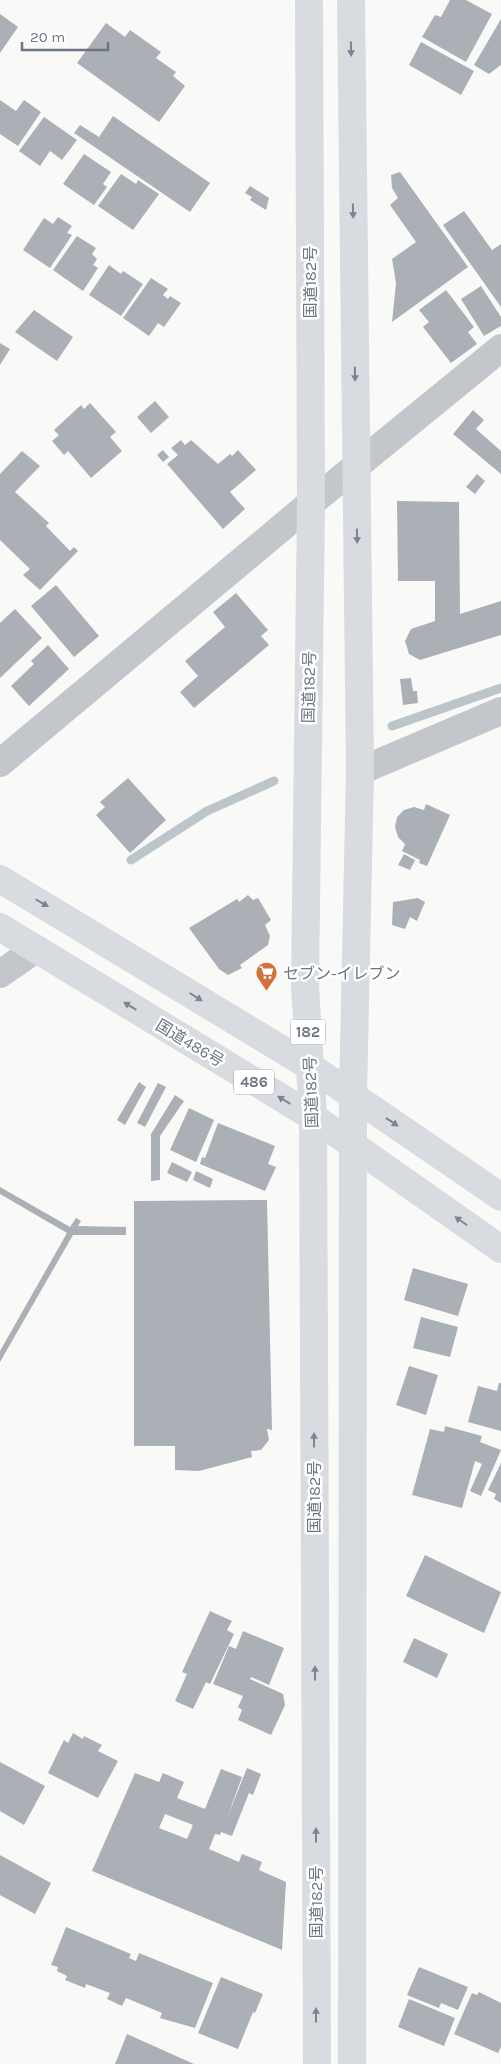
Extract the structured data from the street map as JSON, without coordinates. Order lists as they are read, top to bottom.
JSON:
{
  "streets": {
    "highway": [
      "国道182号",
      "182",
      "国道486号",
      "486"
    ]
  },
  "crossings": [
    ["国道182号", "国道486号"],
    ["国道182号", "486"]
  ],
  "places": {
    "supermarket": ["セブン-イレブン"]
  },
  "scale_bar": "20 m"
}
